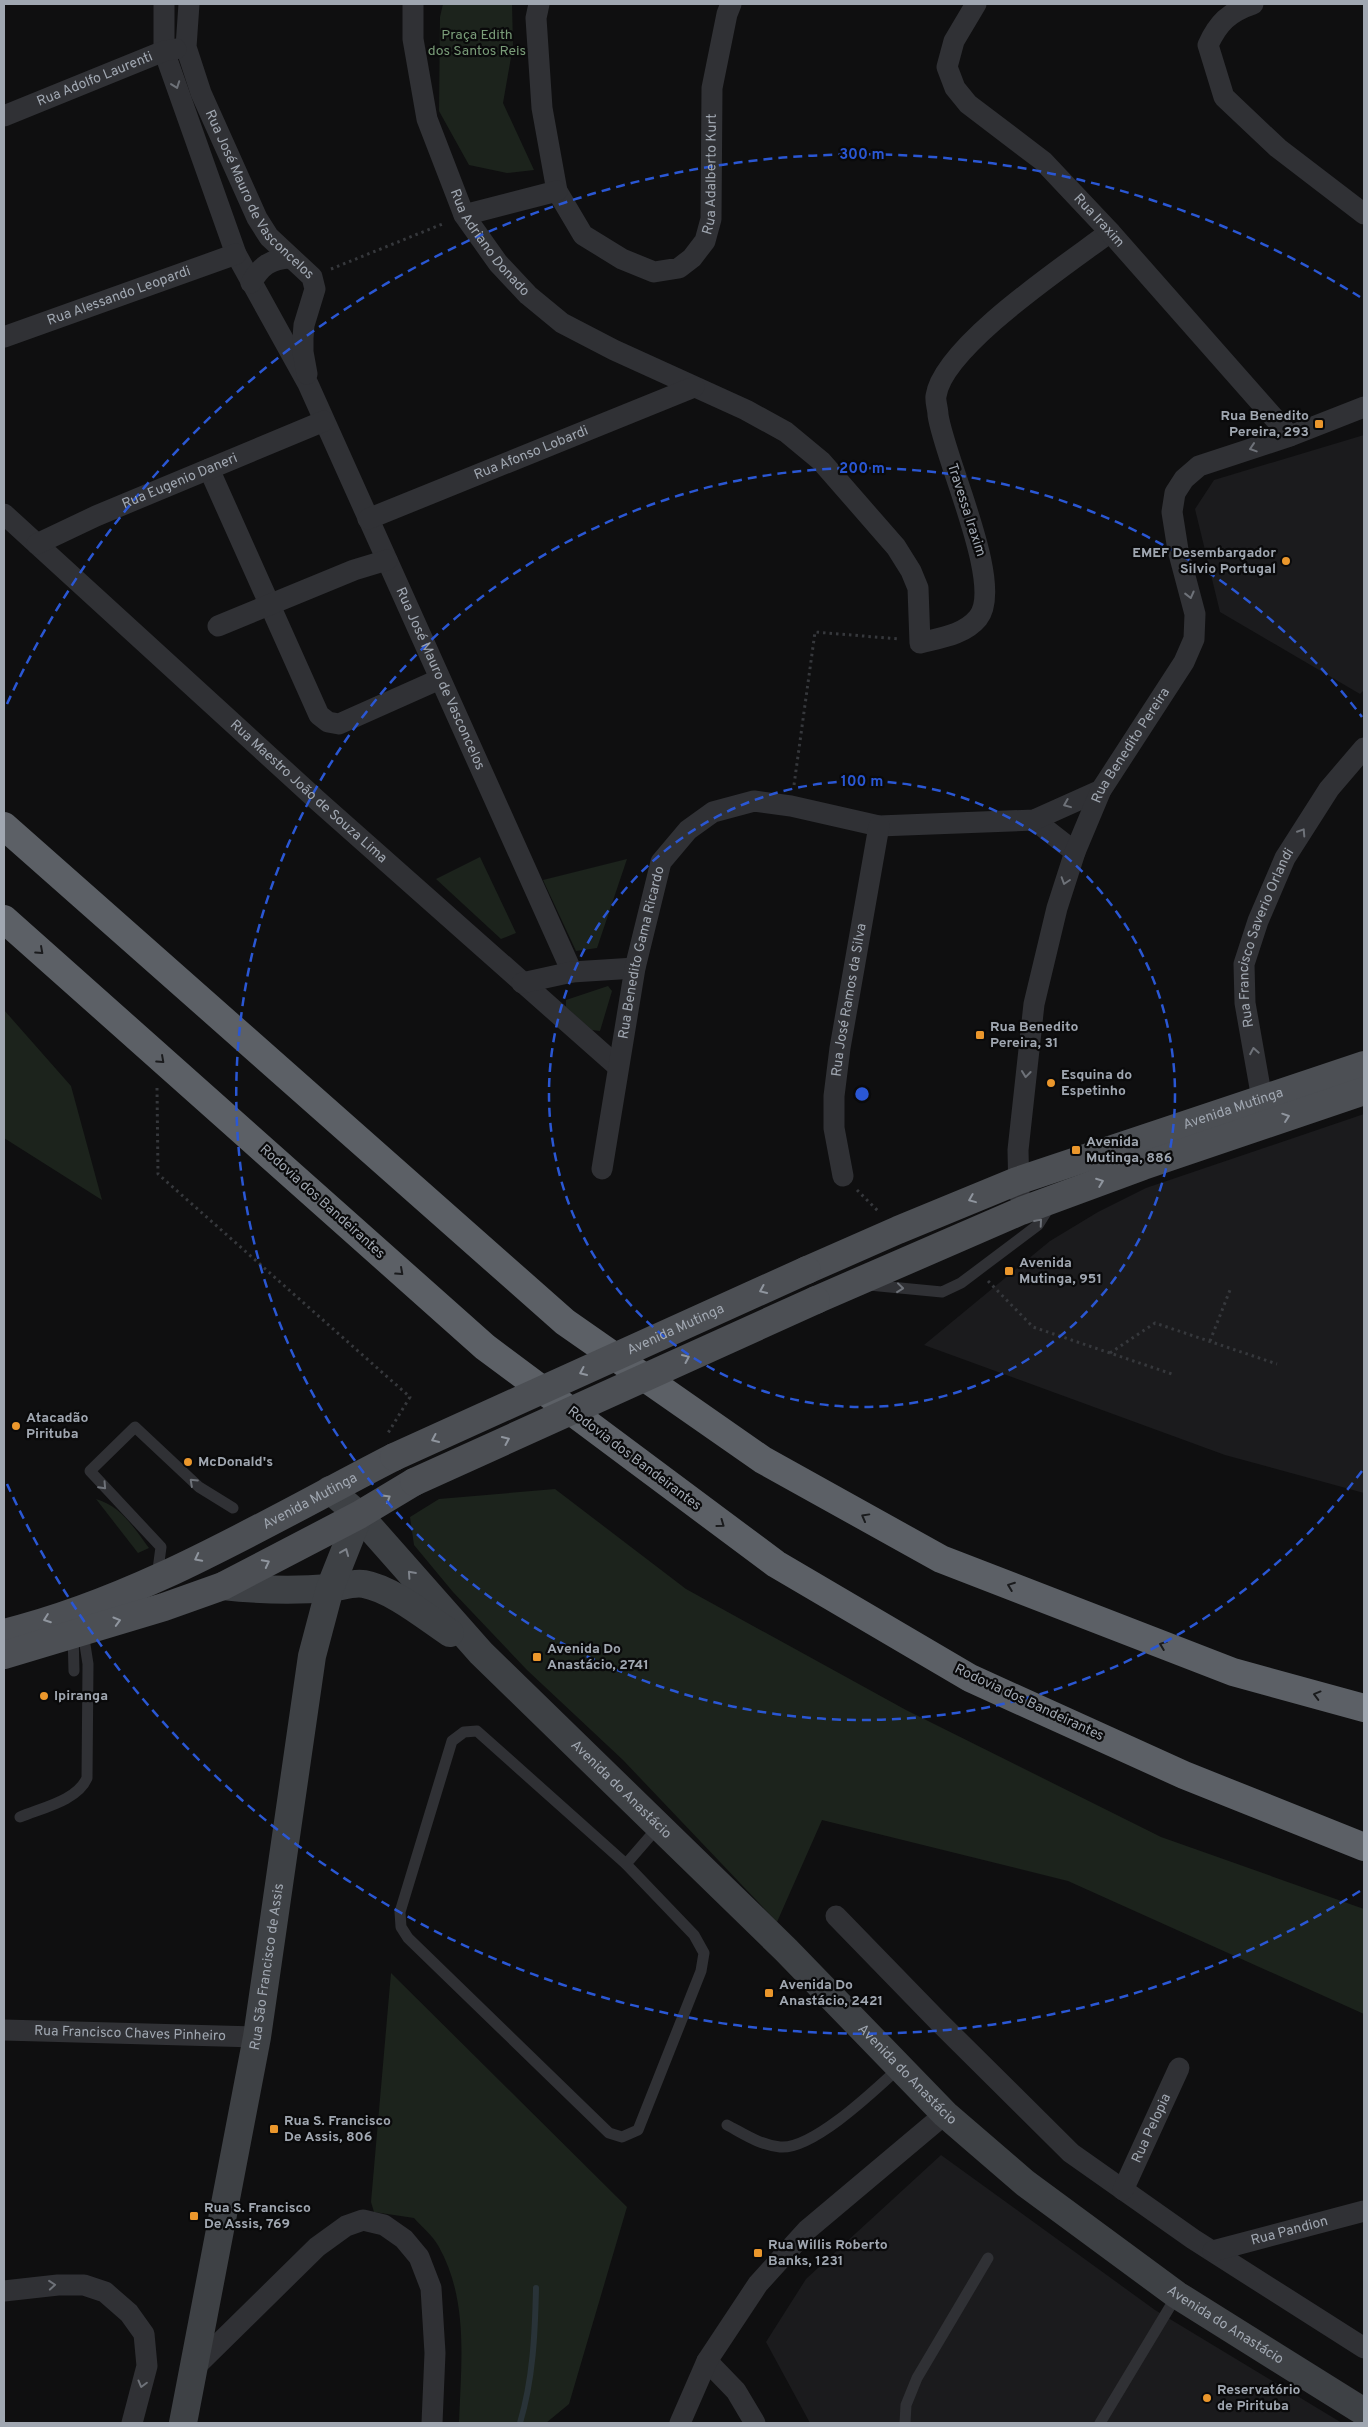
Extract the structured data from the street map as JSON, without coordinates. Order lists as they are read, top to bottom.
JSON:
{
  "streets": {
    "highway": ["Rodovia dos Bandeirantes"],
    "main road": ["Avenida Mutinga", "Avenida do Anastácio", "Rua São Francisco de Assis"],
    "street": [
      "Rua Adolfo Laurenti",
      "Rua Adalberto Kurt",
      "Rua José Mauro de Vasconcelos",
      "Rua Iraxim",
      "Rua Adriano Donado",
      "Rua Alessando Leopardi",
      "Rua Afonso Lobardi",
      "Rua Eugenio Daneri",
      "Travessa Iraxim",
      "Rua Benedito Pereira",
      "Rua Maestro João de Souza Lima",
      "Rua Francisco Saverio Orlandi",
      "Rua Benedito Gama Ricardo",
      "Rua José Ramos da Silva",
      "Rua Francisco Chaves Pinheiro",
      "Rua Pelopia",
      "Rua Pandion"
    ]
  },
  "crossings": [
    ["Rua Adolfo Laurenti", "Rua José Mauro de Vasconcelos"],
    ["Rua José Mauro de Vasconcelos", "Rua Alessando Leopardi"],
    ["Rua José Mauro de Vasconcelos", "Rua Afonso Lobardi"],
    ["Rua José Mauro de Vasconcelos", "Rua Eugenio Daneri"],
    ["Rua Iraxim", "Travessa Iraxim"],
    ["Rua Iraxim", "Rua Benedito Pereira"],
    ["Rua Adriano Donado", "Rua Afonso Lobardi"],
    ["Rua Eugenio Daneri", "Rua Maestro João de Souza Lima"],
    ["Rua Benedito Pereira", "Rua Benedito Gama Ricardo"],
    ["Rua Benedito Pereira", "Avenida Mutinga"],
    ["Rua Maestro João de Souza Lima", "Rua Benedito Gama Ricardo"],
    ["Rua Francisco Saverio Orlandi", "Avenida Mutinga"],
    ["Rua Benedito Gama Ricardo", "Rua José Ramos da Silva"],
    ["Avenida Mutinga", "Avenida do Anastácio"],
    ["Avenida Mutinga", "Rua São Francisco de Assis"],
    ["Avenida do Anastácio", "Rua São Francisco de Assis"],
    ["Rua São Francisco de Assis", "Rua Francisco Chaves Pinheiro"]
  ],
  "one_way": ["Rua Benedito Pereira", "Rua Francisco Saverio Orlandi"],
  "parks": ["Praça Edith dos Santos Reis"],
  "places": {
    "transit": [
      "Rua Benedito Pereira, 293",
      "Rua Benedito Pereira, 31",
      "Avenida Mutinga, 886",
      "Avenida Mutinga, 951",
      "Avenida Do Anastácio, 2741",
      "Avenida Do Anastácio, 2421",
      "Rua S. Francisco De Assis, 806",
      "Rua S. Francisco De Assis, 769",
      "Rua Willis Roberto Banks, 1231"
    ],
    "other": [
      "EMEF Desembargador Silvio Portugal",
      "Esquina do Espetinho",
      "Atacadão Pirituba",
      "McDonald's",
      "Ipiranga",
      "Reservatório de Pirituba"
    ]
  },
  "rings": ["300 m", "200 m", "100 m"]
}
